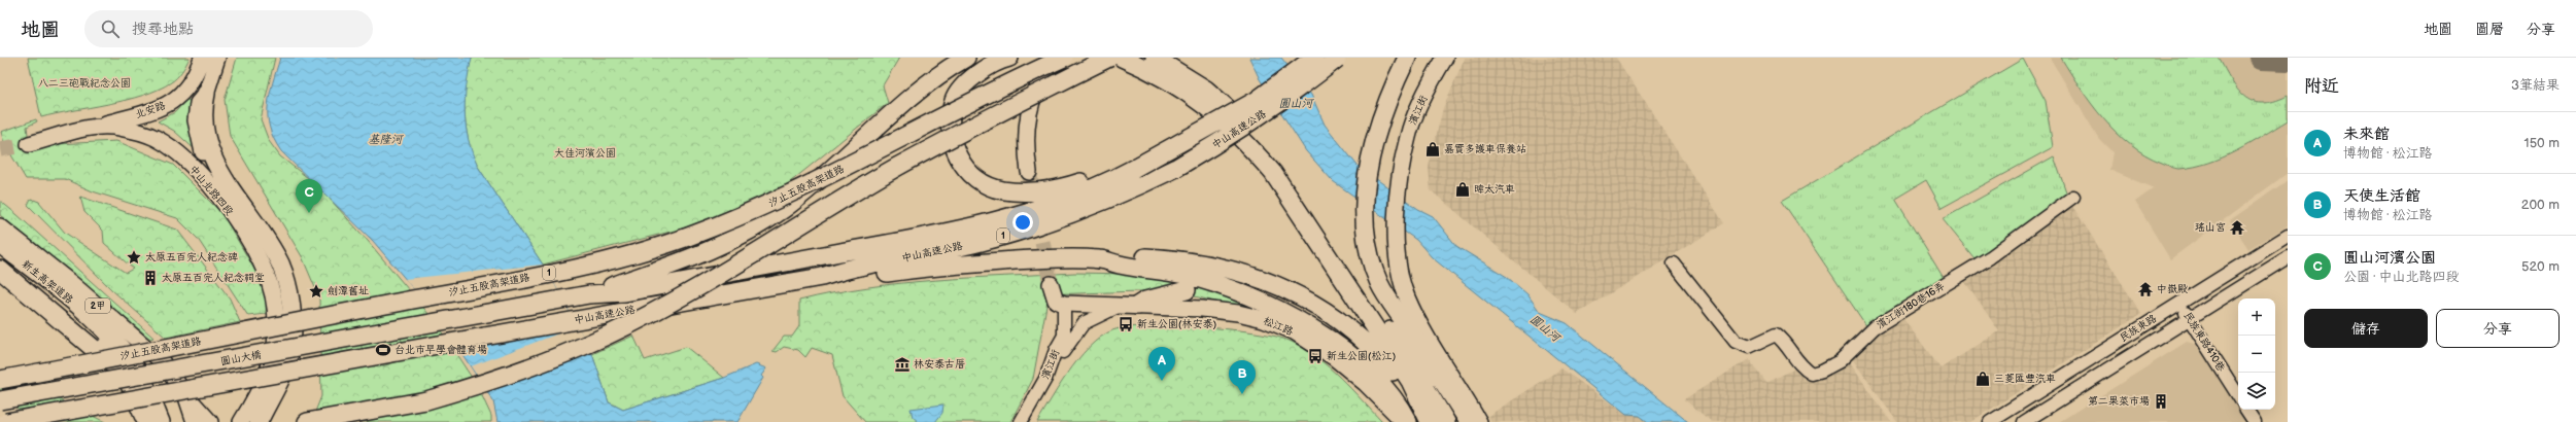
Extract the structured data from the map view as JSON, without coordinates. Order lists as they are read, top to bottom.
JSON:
{
  "streets": {
    "highway": [
      "中山高速公路",
      "汐止五股高架道路",
      "1",
      "新生高架道路",
      "圓山大橋"
    ],
    "main road": [
      "北安路",
      "濱江街",
      "中山北路四段",
      "2甲",
      "松江路"
    ],
    "street": ["濱江街180巷16弄", "民族東路", "民族東路410巷"]
  },
  "crossings": [
    ["北安路", "中山北路四段"],
    ["濱江街", "松江路"],
    ["中山高速公路", "圓山大橋"],
    ["民族東路", "民族東路410巷"]
  ],
  "water": ["圓山河", "基隆河"],
  "parks": ["八二三砲戰紀念公園", "大佳河濱公園"],
  "places": {
    "shop": ["嘉實多護車保養站", "暐太汽車", "三菱匯豐汽車"],
    "temple": ["瑤山宮", "中嶽殿"],
    "place": ["太原五百完人紀念碑", "劍潭舊址"],
    "building": ["太原五百完人紀念祠堂", "第二果菜市場"],
    "bus stop": ["新生公園(林安泰)", "新生公園(松江)"],
    "sports": ["台北市早學會體育場"],
    "museum": ["林安泰古厝"]
  },
  "page": {
    "header": "地圖",
    "search": "搜尋地點",
    "nav": ["地圖", "圖層", "分享"],
    "heading": ["附近", "3筆結果"],
    "list": [
      {
        "mark": "A",
        "name": "未來館",
        "note": "博物館 · 松江路",
        "value": "150 m"
      },
      {
        "mark": "B",
        "name": "天使生活館",
        "note": "博物館 · 松江路",
        "value": "200 m"
      },
      {
        "mark": "C",
        "name": "圓山河濱公園",
        "note": "公園 · 中山北路四段",
        "value": "520 m"
      }
    ],
    "pins": ["C", "A", "B"],
    "buttons": ["儲存", "分享"],
    "map_buttons": ["+", "−"]
  }
}
